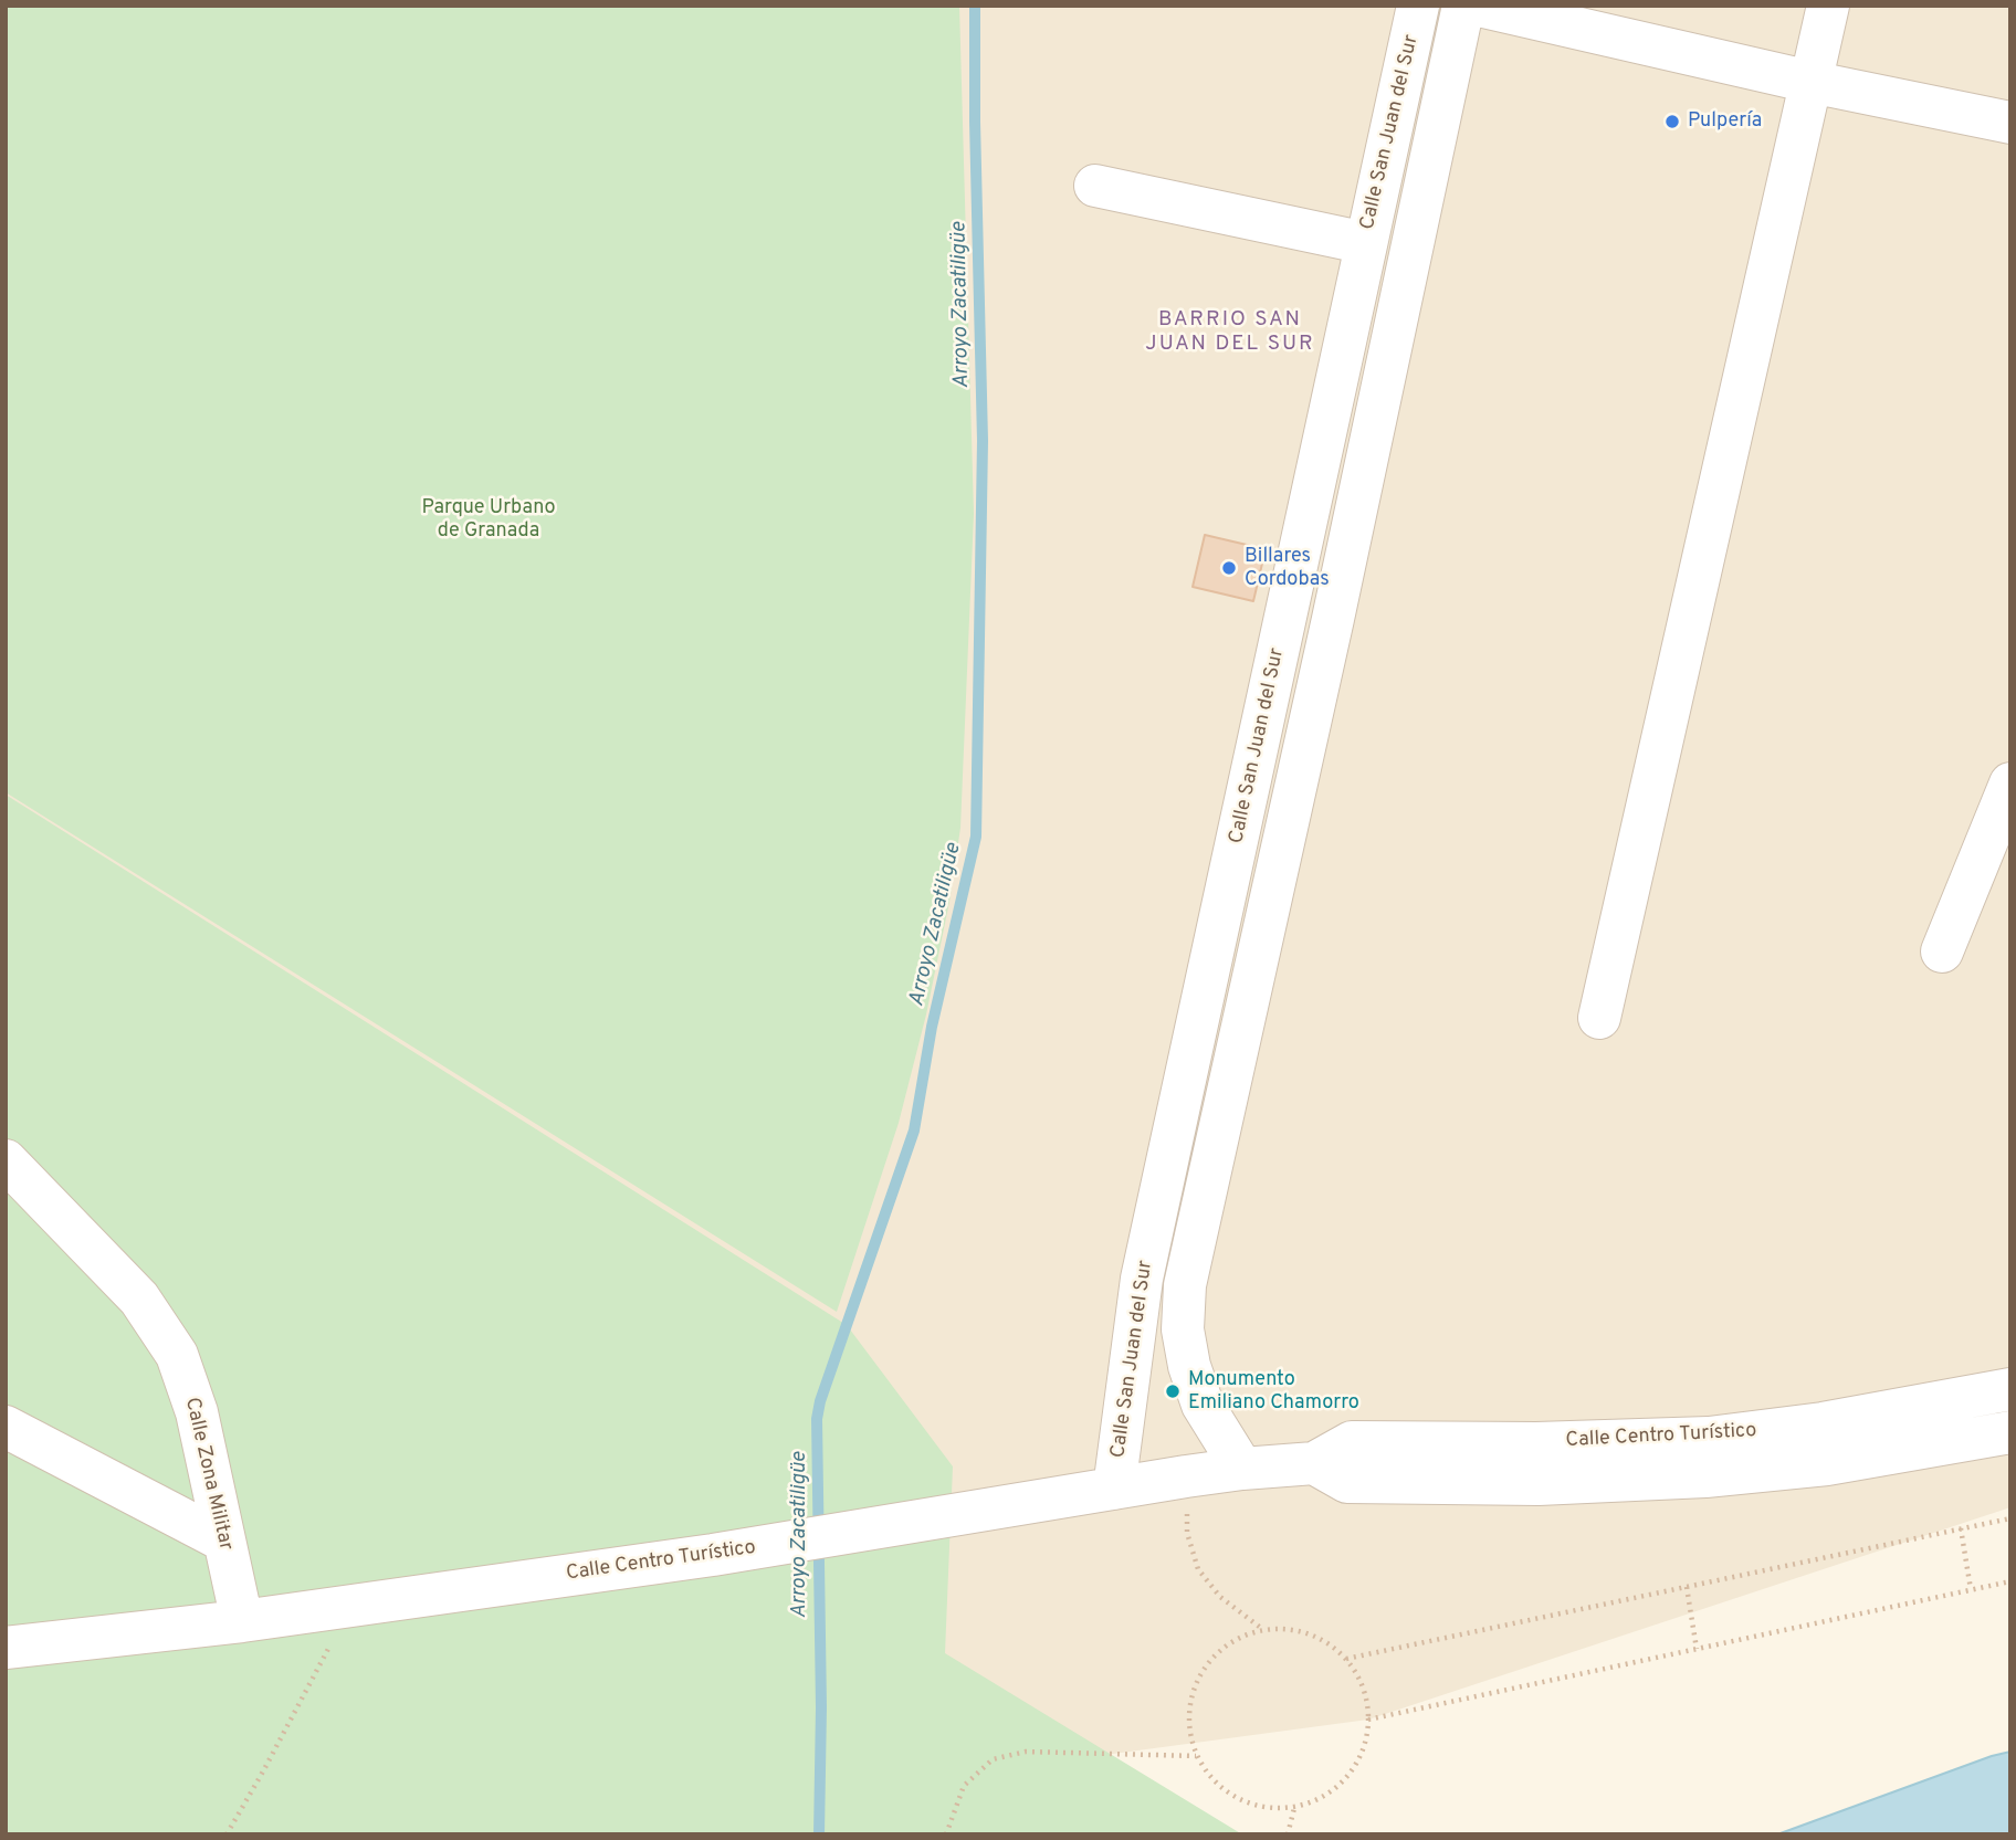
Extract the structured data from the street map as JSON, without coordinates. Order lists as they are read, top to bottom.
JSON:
{
  "streets": {
    "street": ["Calle San Juan del Sur", "Calle Centro Turístico", "Calle Zona Militar"]
  },
  "crossings": [
    ["Calle San Juan del Sur", "Calle Centro Turístico"],
    ["Calle Centro Turístico", "Calle Zona Militar"]
  ],
  "districts": ["BARRIO SAN JUAN DEL SUR"],
  "water": ["Arroyo Zacatiligüe"],
  "parks": ["Parque Urbano de Granada"],
  "places": ["Pulpería", "Billares Cordobas", "Monumento Emiliano Chamorro"]
}
